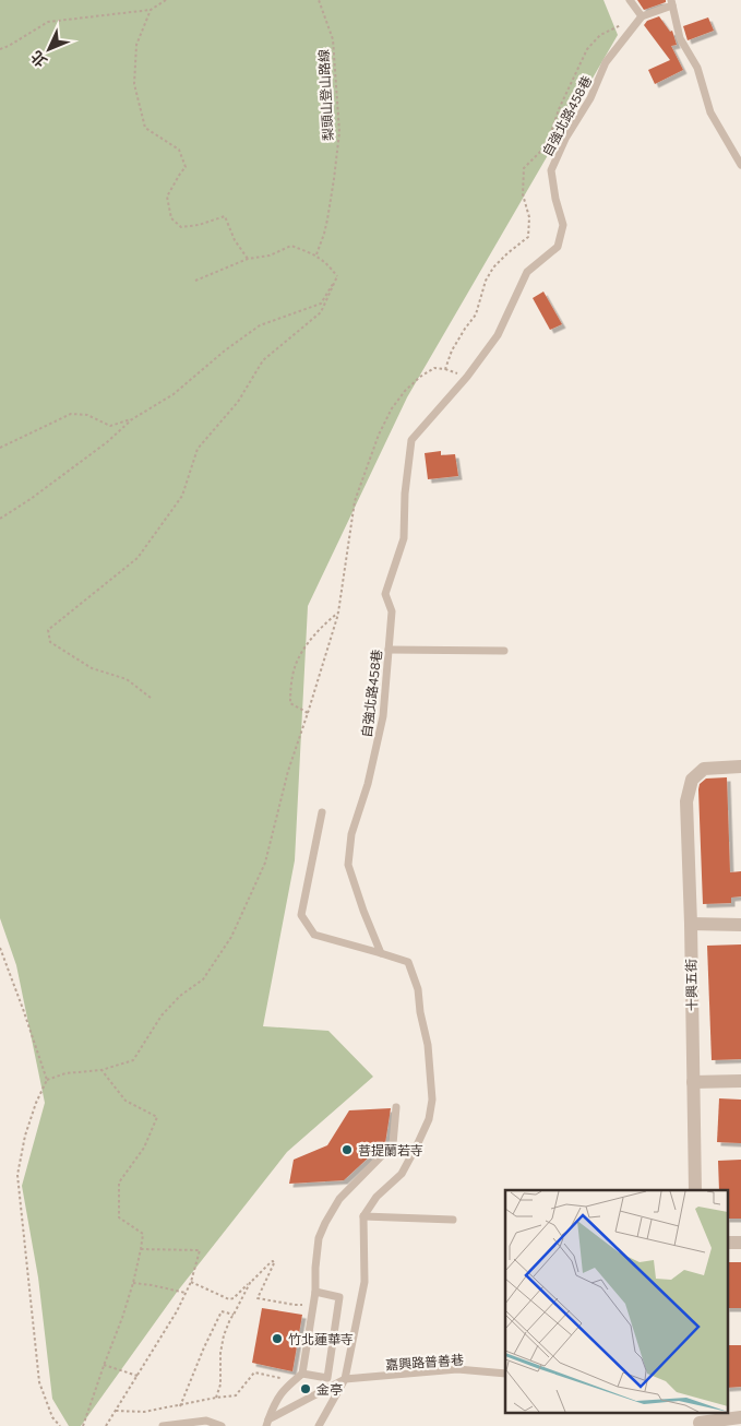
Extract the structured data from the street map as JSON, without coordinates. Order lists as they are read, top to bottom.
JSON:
{
  "streets": {
    "street": ["十興五街"],
    "lane": ["自強北路458巷", "嘉興路普善巷"],
    "path": ["梨頭山登山路線"]
  },
  "places": ["菩提蘭若寺", "竹北蓮華寺", "金亭"],
  "north": "bottom left"
}
